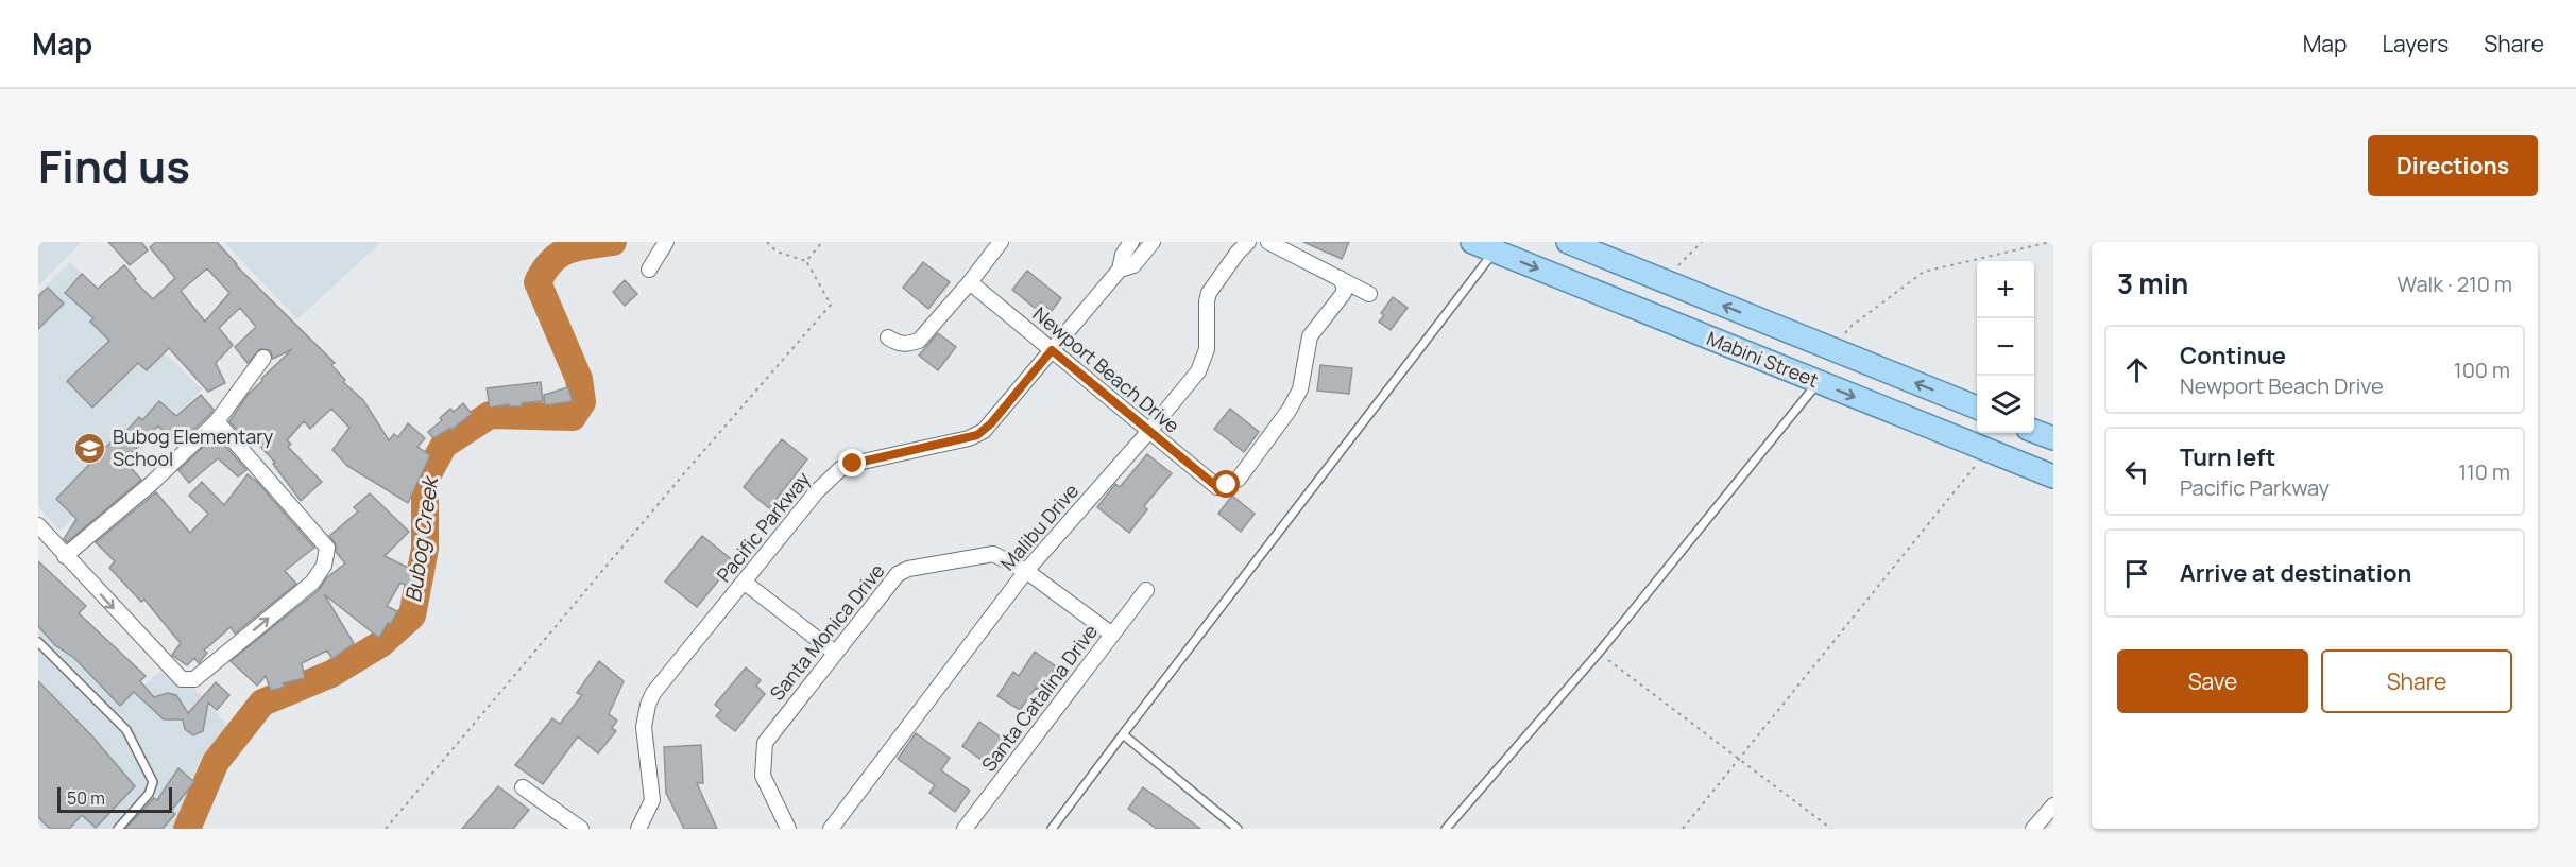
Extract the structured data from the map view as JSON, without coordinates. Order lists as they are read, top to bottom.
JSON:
{
  "streets": {
    "main road": ["Mabini Street"],
    "street": [
      "Newport Beach Drive",
      "Pacific Parkway",
      "Malibu Drive",
      "Santa Monica Drive",
      "Santa Catalina Drive"
    ]
  },
  "crossings": [
    ["Newport Beach Drive", "Pacific Parkway"],
    ["Newport Beach Drive", "Malibu Drive"],
    ["Malibu Drive", "Santa Monica Drive"],
    ["Santa Monica Drive", "Santa Catalina Drive"]
  ],
  "water": ["Bubog Creek"],
  "places": {
    "school or university": ["Bubog Elementary School"]
  },
  "scale_bar": "50 m",
  "page": {
    "header": "Map",
    "nav": ["Map", "Layers", "Share"],
    "title": "Find us",
    "buttons": [
      "Directions",
      ["Save", "Share"]
    ],
    "heading": ["3 min", "Walk · 210 m"],
    "map_buttons": ["+", "−"],
    "list": [
      ["Continue", "Newport Beach Drive", "100 m"],
      ["Turn left", "Pacific Parkway", "110 m"],
      "Arrive at destination"
    ],
    "scale": "50 m"
  }
}
